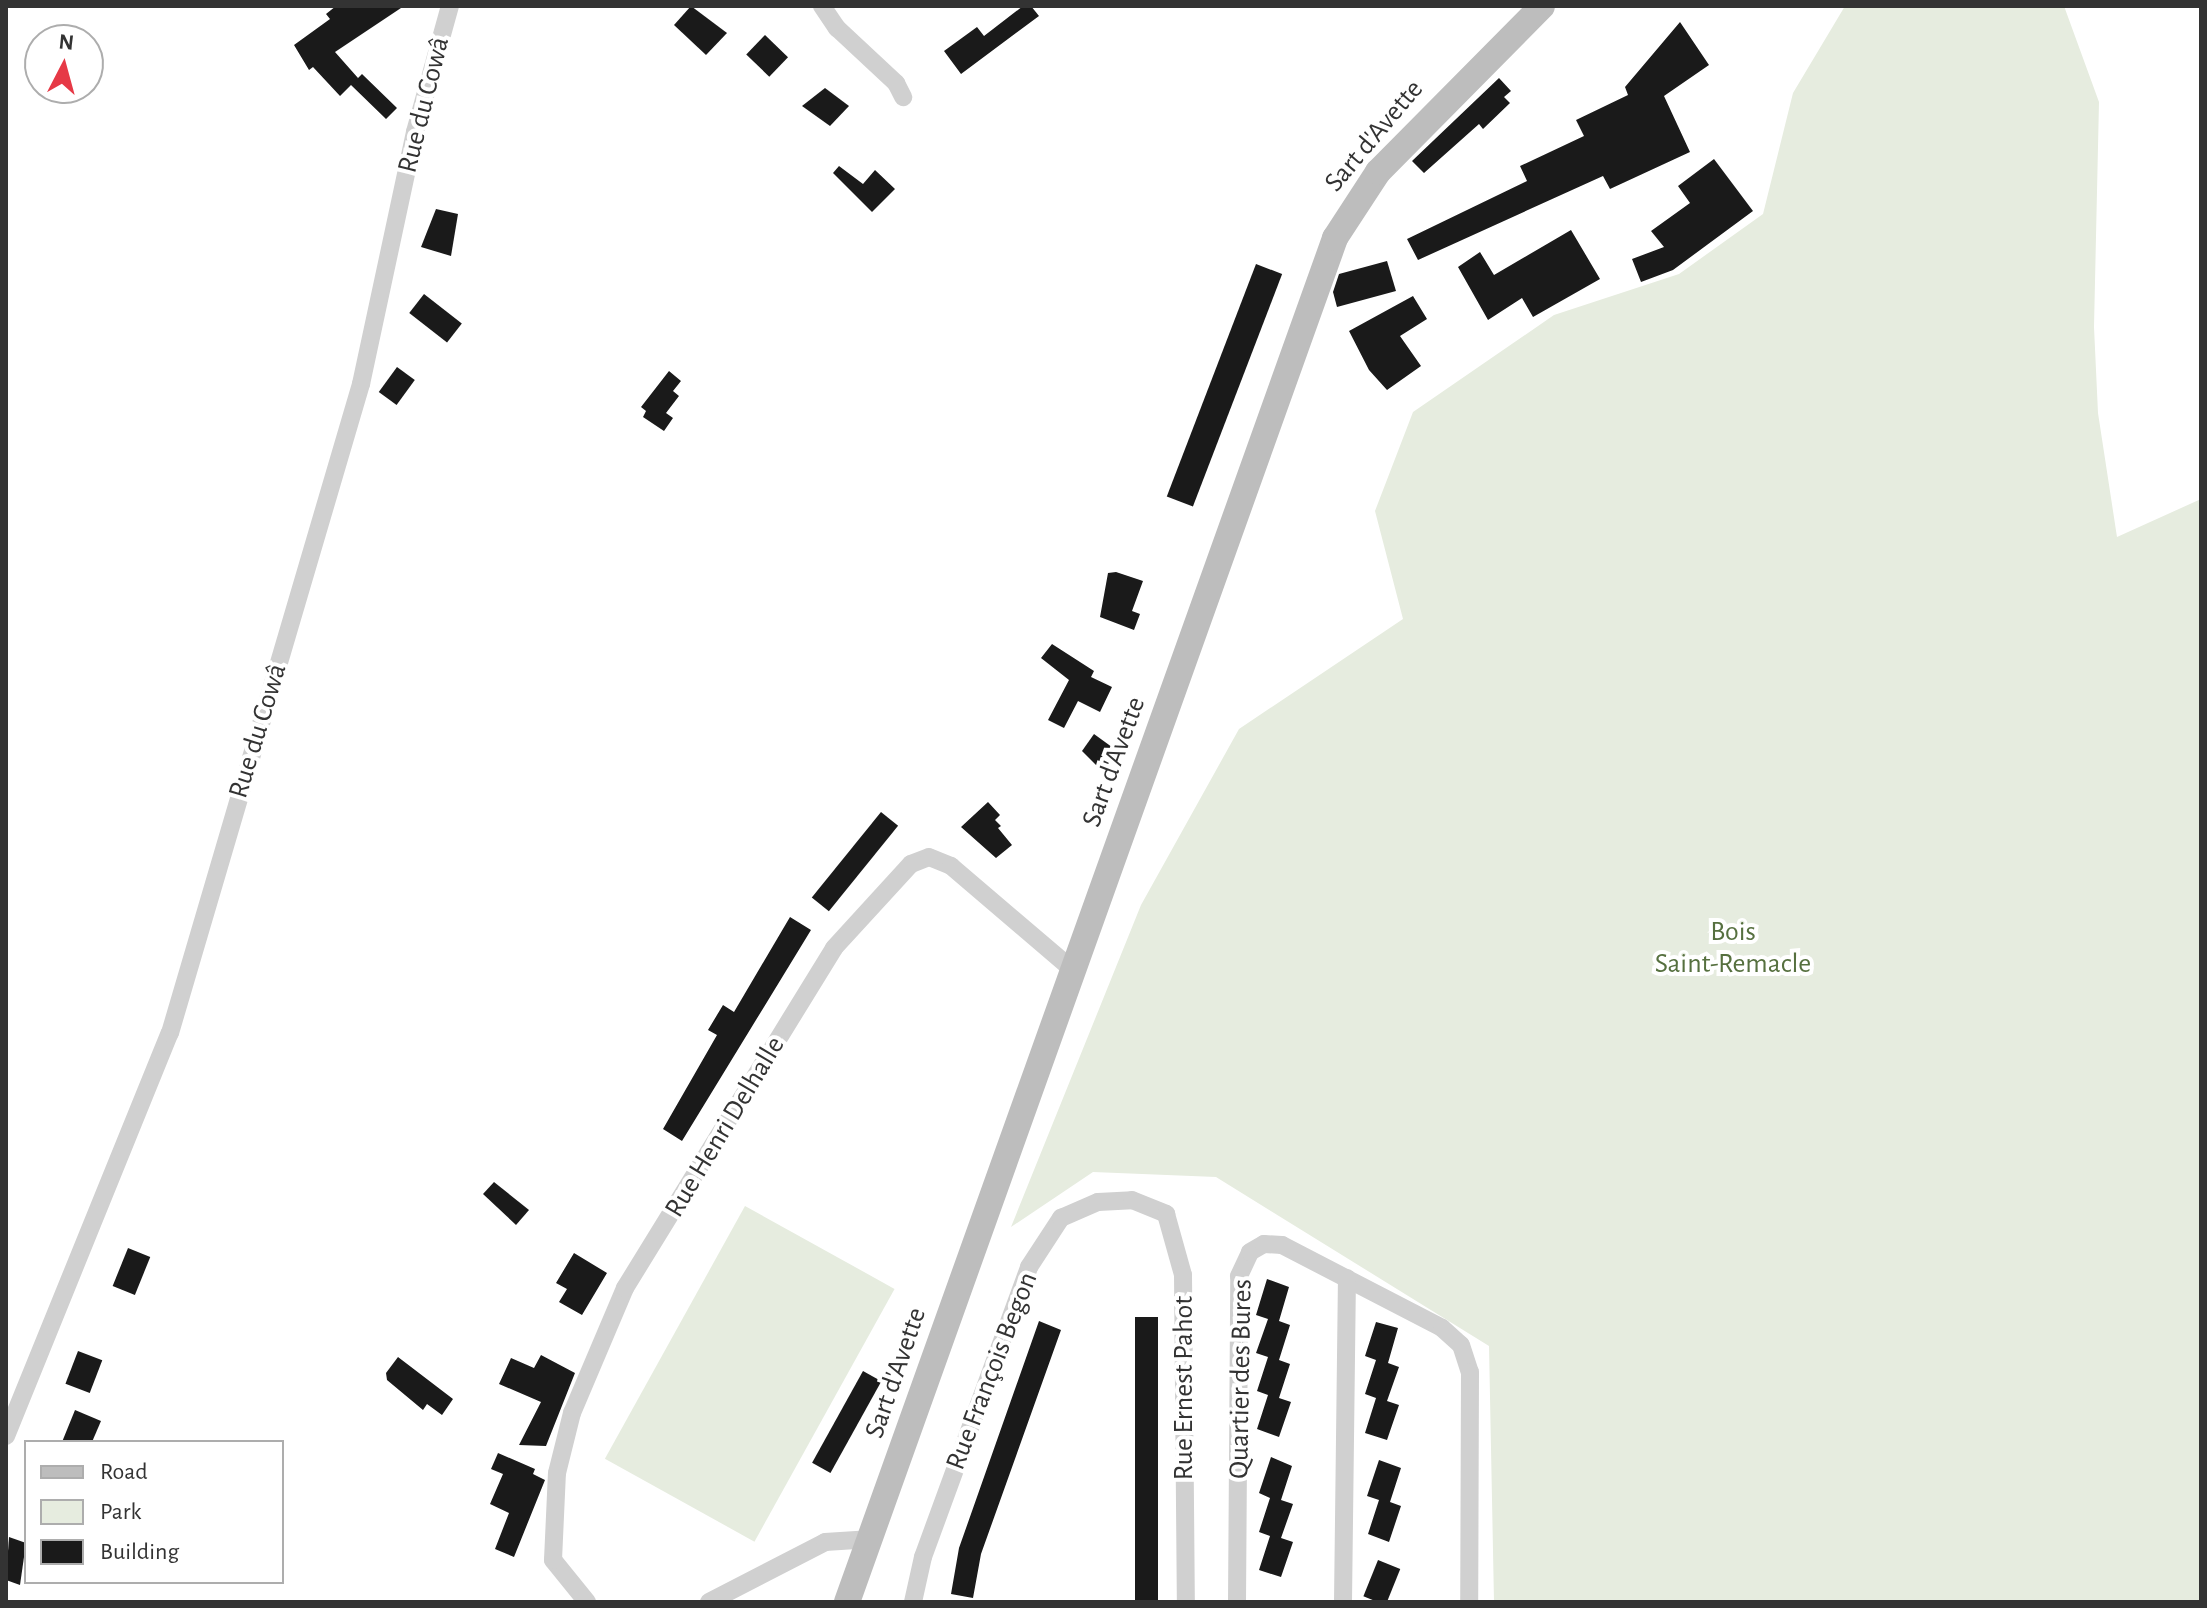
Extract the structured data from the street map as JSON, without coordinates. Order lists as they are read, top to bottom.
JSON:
{
  "streets": {
    "street": [
      "Rue du Cowâ",
      "Sart d'Avette",
      "Rue Henri Delhalle",
      "Rue François Begon",
      "Quartier des Bures",
      "Rue Ernest Pahot"
    ]
  },
  "crossings": [
    ["Sart d'Avette", "Rue Henri Delhalle"],
    ["Rue François Begon", "Rue Ernest Pahot"]
  ],
  "parks": ["Bois Saint-Remacle"],
  "legend": ["Road", "Park", "Building"],
  "north": "top"
}
